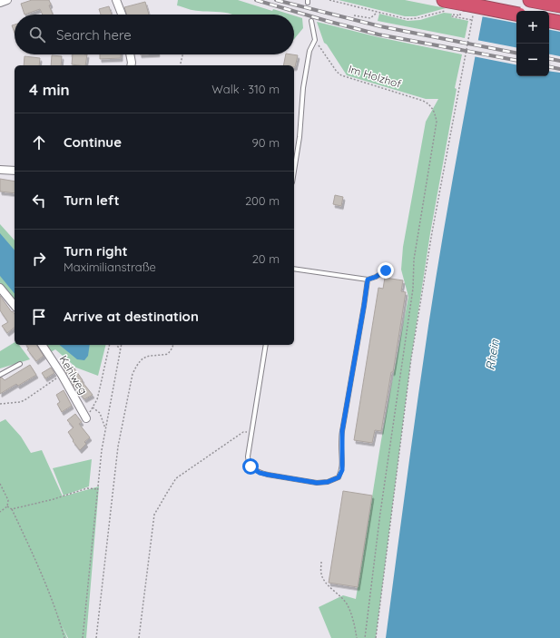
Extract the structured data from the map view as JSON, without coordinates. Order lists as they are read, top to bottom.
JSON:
{
  "streets": {
    "street": ["Kehlweg"],
    "path": ["Im Holzhof"]
  },
  "water": ["Rhein"],
  "page": {
    "map_buttons": ["+", "−"],
    "search": "Search here",
    "heading": ["4 min", "Walk · 310 m"],
    "list": [
      ["Continue", "90 m"],
      ["Turn left", "200 m"],
      ["Turn right", "Maximilianstraße", "20 m"],
      "Arrive at destination"
    ]
  }
}
